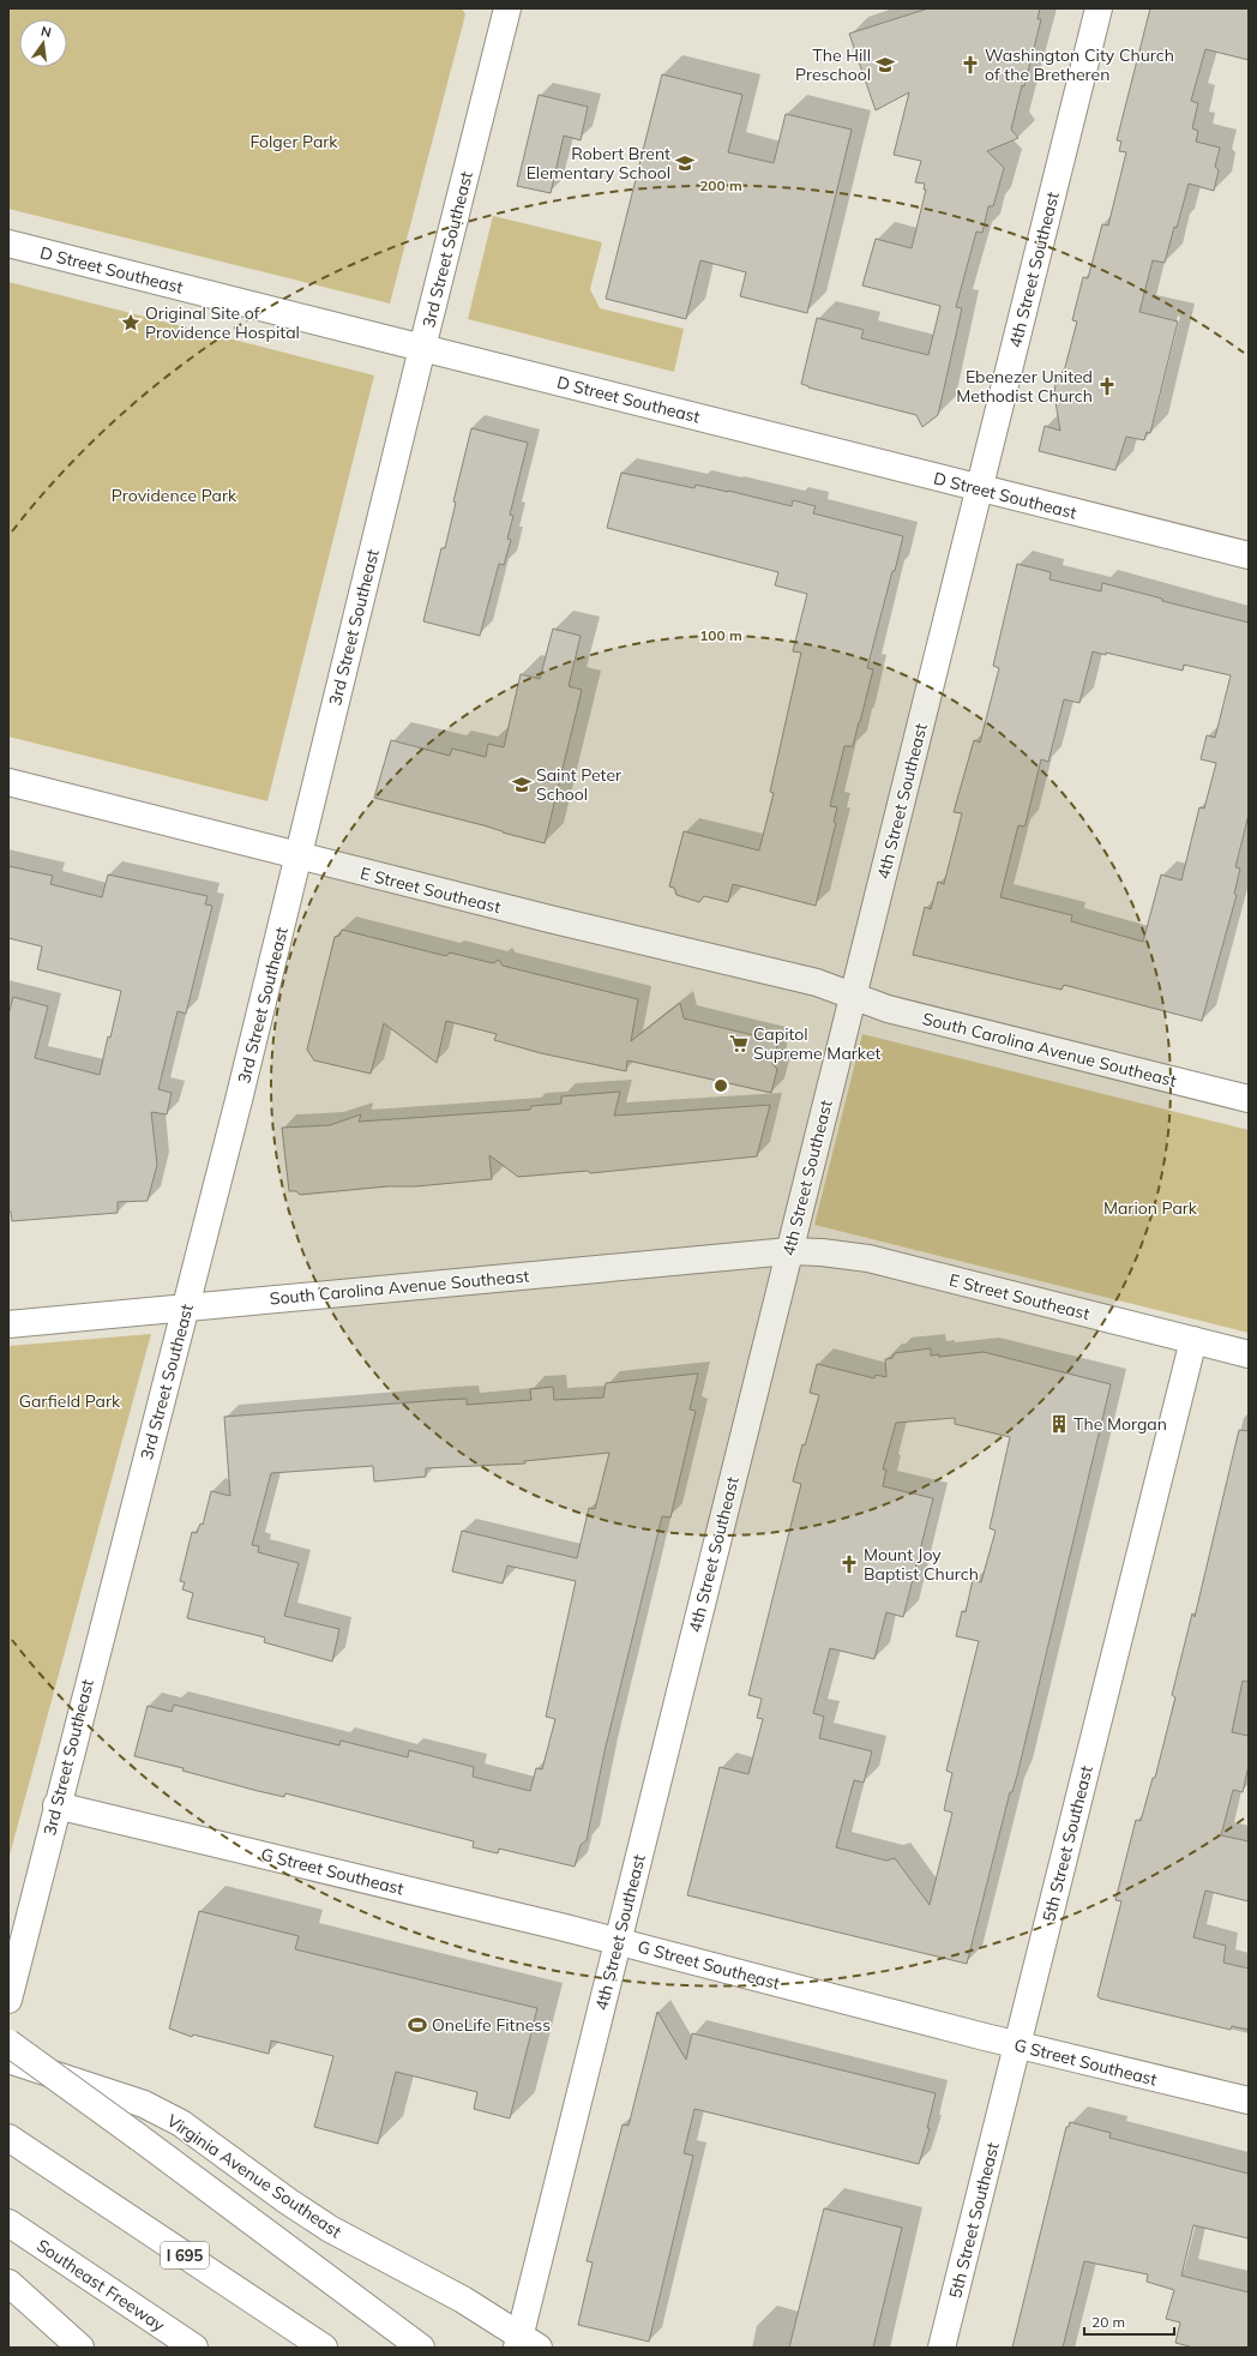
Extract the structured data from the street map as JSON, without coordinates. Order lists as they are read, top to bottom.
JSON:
{
  "streets": {
    "main road": [
      "3rd Street Southeast",
      "D Street Southeast",
      "4th Street Southeast",
      "E Street Southeast",
      "South Carolina Avenue Southeast",
      "5th Street Southeast",
      "G Street Southeast",
      "Virginia Avenue Southeast",
      "I 695",
      "Southeast Freeway"
    ]
  },
  "crossings": [
    ["3rd Street Southeast", "D Street Southeast"],
    ["3rd Street Southeast", "E Street Southeast"],
    ["3rd Street Southeast", "South Carolina Avenue Southeast"],
    ["3rd Street Southeast", "G Street Southeast"],
    ["D Street Southeast", "4th Street Southeast"],
    ["4th Street Southeast", "E Street Southeast"],
    ["4th Street Southeast", "South Carolina Avenue Southeast"],
    ["4th Street Southeast", "G Street Southeast"],
    ["4th Street Southeast", "Virginia Avenue Southeast"],
    ["E Street Southeast", "South Carolina Avenue Southeast"],
    ["E Street Southeast", "5th Street Southeast"],
    ["5th Street Southeast", "G Street Southeast"]
  ],
  "parks": [
    "Folger Park",
    "Providence Park",
    "Marion Park",
    "Garfield Park"
  ],
  "places": {
    "school or university": ["The Hill Preschool", "Robert Brent Elementary School", "Saint Peter School"],
    "church": ["Washington City Church of the Bretheren", "Ebenezer United Methodist Church", "Mount Joy Baptist Church"],
    "place": ["Original Site of Providence Hospital"],
    "supermarket": ["Capitol Supreme Market"],
    "building": ["The Morgan"],
    "sports": ["OneLife Fitness"]
  },
  "scale_bar": "20 m",
  "north": "top",
  "rings": ["200 m", "100 m"]
}
